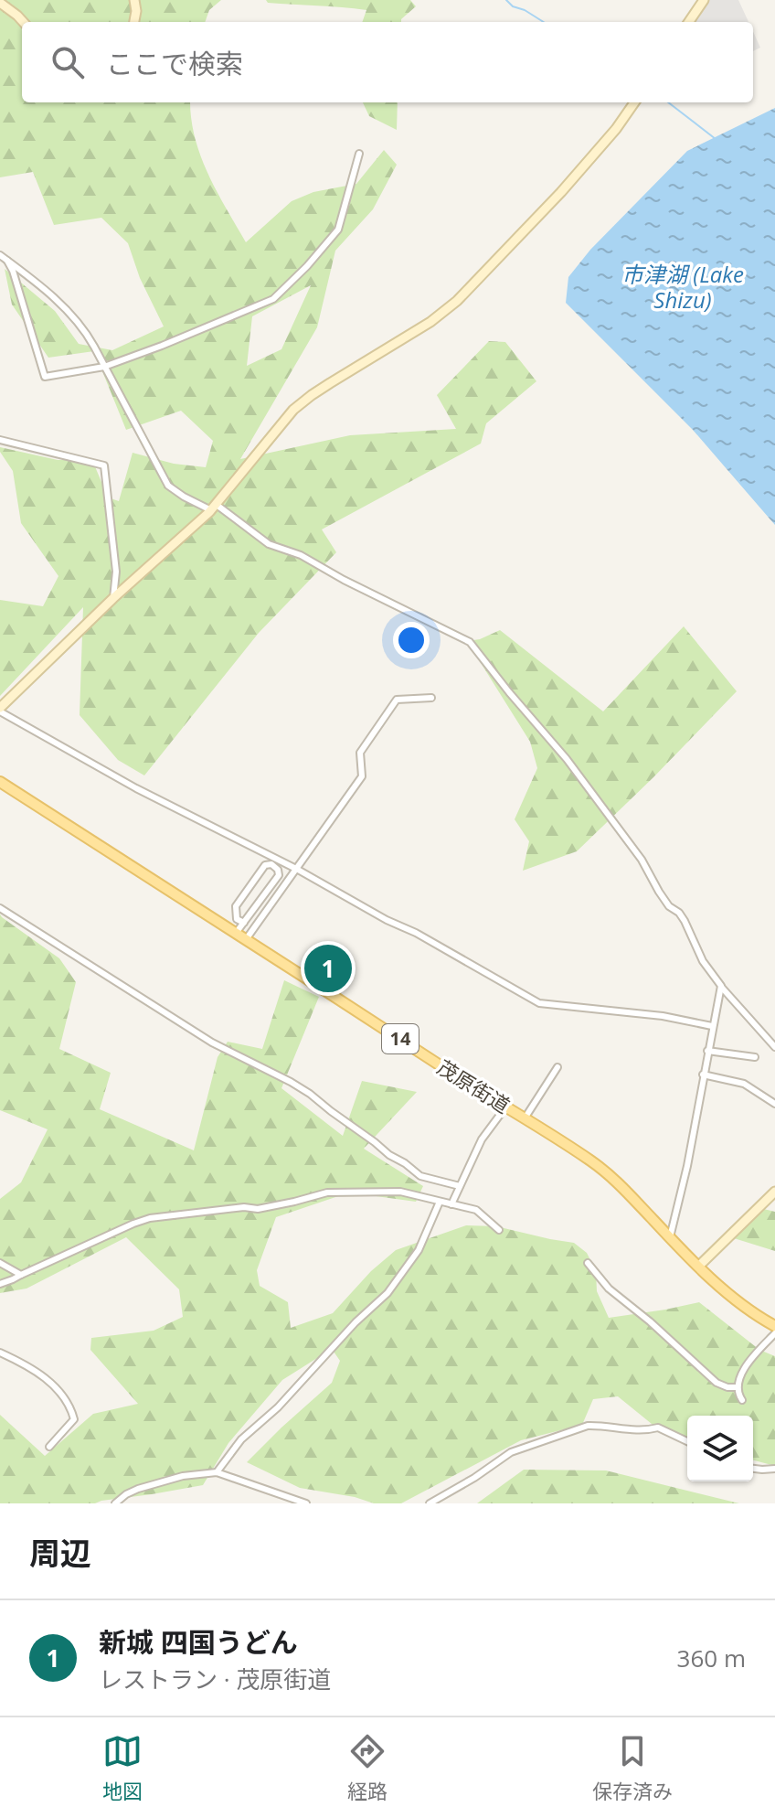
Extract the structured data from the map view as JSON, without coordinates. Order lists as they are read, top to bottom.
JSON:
{
  "streets": {
    "main road": ["14", "茂原街道"]
  },
  "water": ["市津湖 (Lake Shizu)"],
  "page": {
    "search": "ここで検索",
    "pins": "1",
    "heading": "周辺",
    "list": [
      {
        "mark": "1",
        "name": "新城 四国うどん",
        "note": "レストラン · 茂原街道",
        "value": "360 m"
      }
    ],
    "nav": ["地図", "経路", "保存済み"]
  }
}
